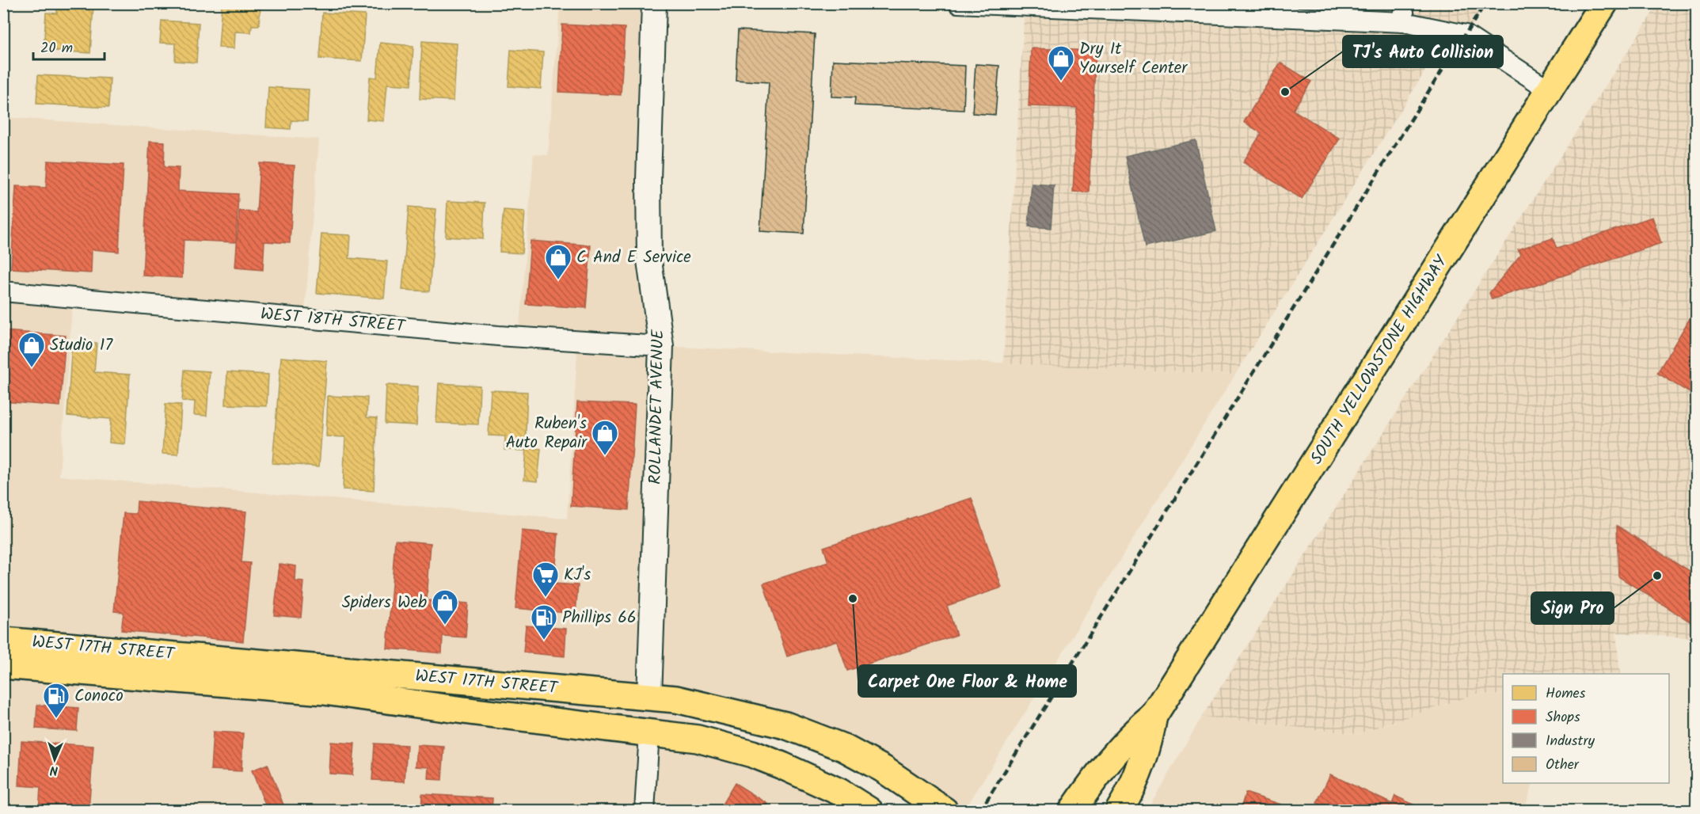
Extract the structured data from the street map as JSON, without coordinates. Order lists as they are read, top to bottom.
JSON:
{
  "streets": {
    "main road": ["SOUTH YELLOWSTONE HIGHWAY", "WEST 17TH STREET"],
    "street": ["WEST 18TH STREET", "ROLLANDET AVENUE"]
  },
  "crossings": [
    ["WEST 18TH STREET", "ROLLANDET AVENUE"],
    ["ROLLANDET AVENUE", "WEST 17TH STREET"]
  ],
  "places": {
    "shop": [
      "Dry It Yourself Center",
      "C And E Service",
      "Studio 17",
      "Ruben's Auto Repair",
      "Spiders Web"
    ],
    "other": ["TJ's Auto Collision", "Sign Pro", "Carpet One Floor & Home"],
    "supermarket": ["KJ's"],
    "fuel station": ["Phillips 66", "Conoco"]
  },
  "legend": [
    "Homes",
    "Shops",
    "Industry",
    "Other"
  ],
  "scale_bar": "20 m",
  "north": "bottom"
}
